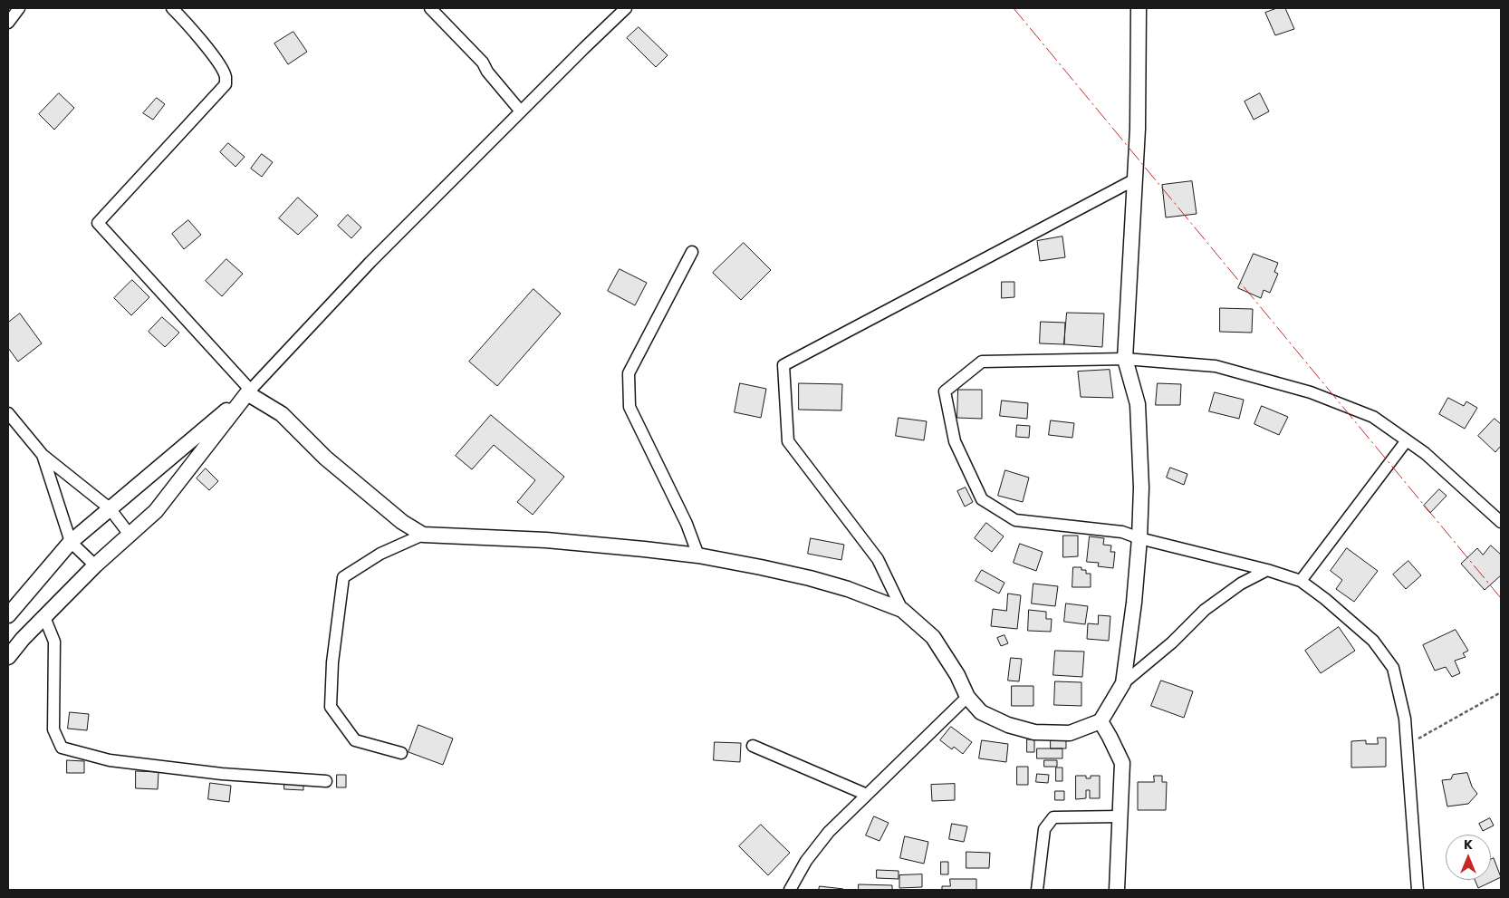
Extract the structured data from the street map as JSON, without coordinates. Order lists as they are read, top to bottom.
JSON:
{
  "north": "top"
}
